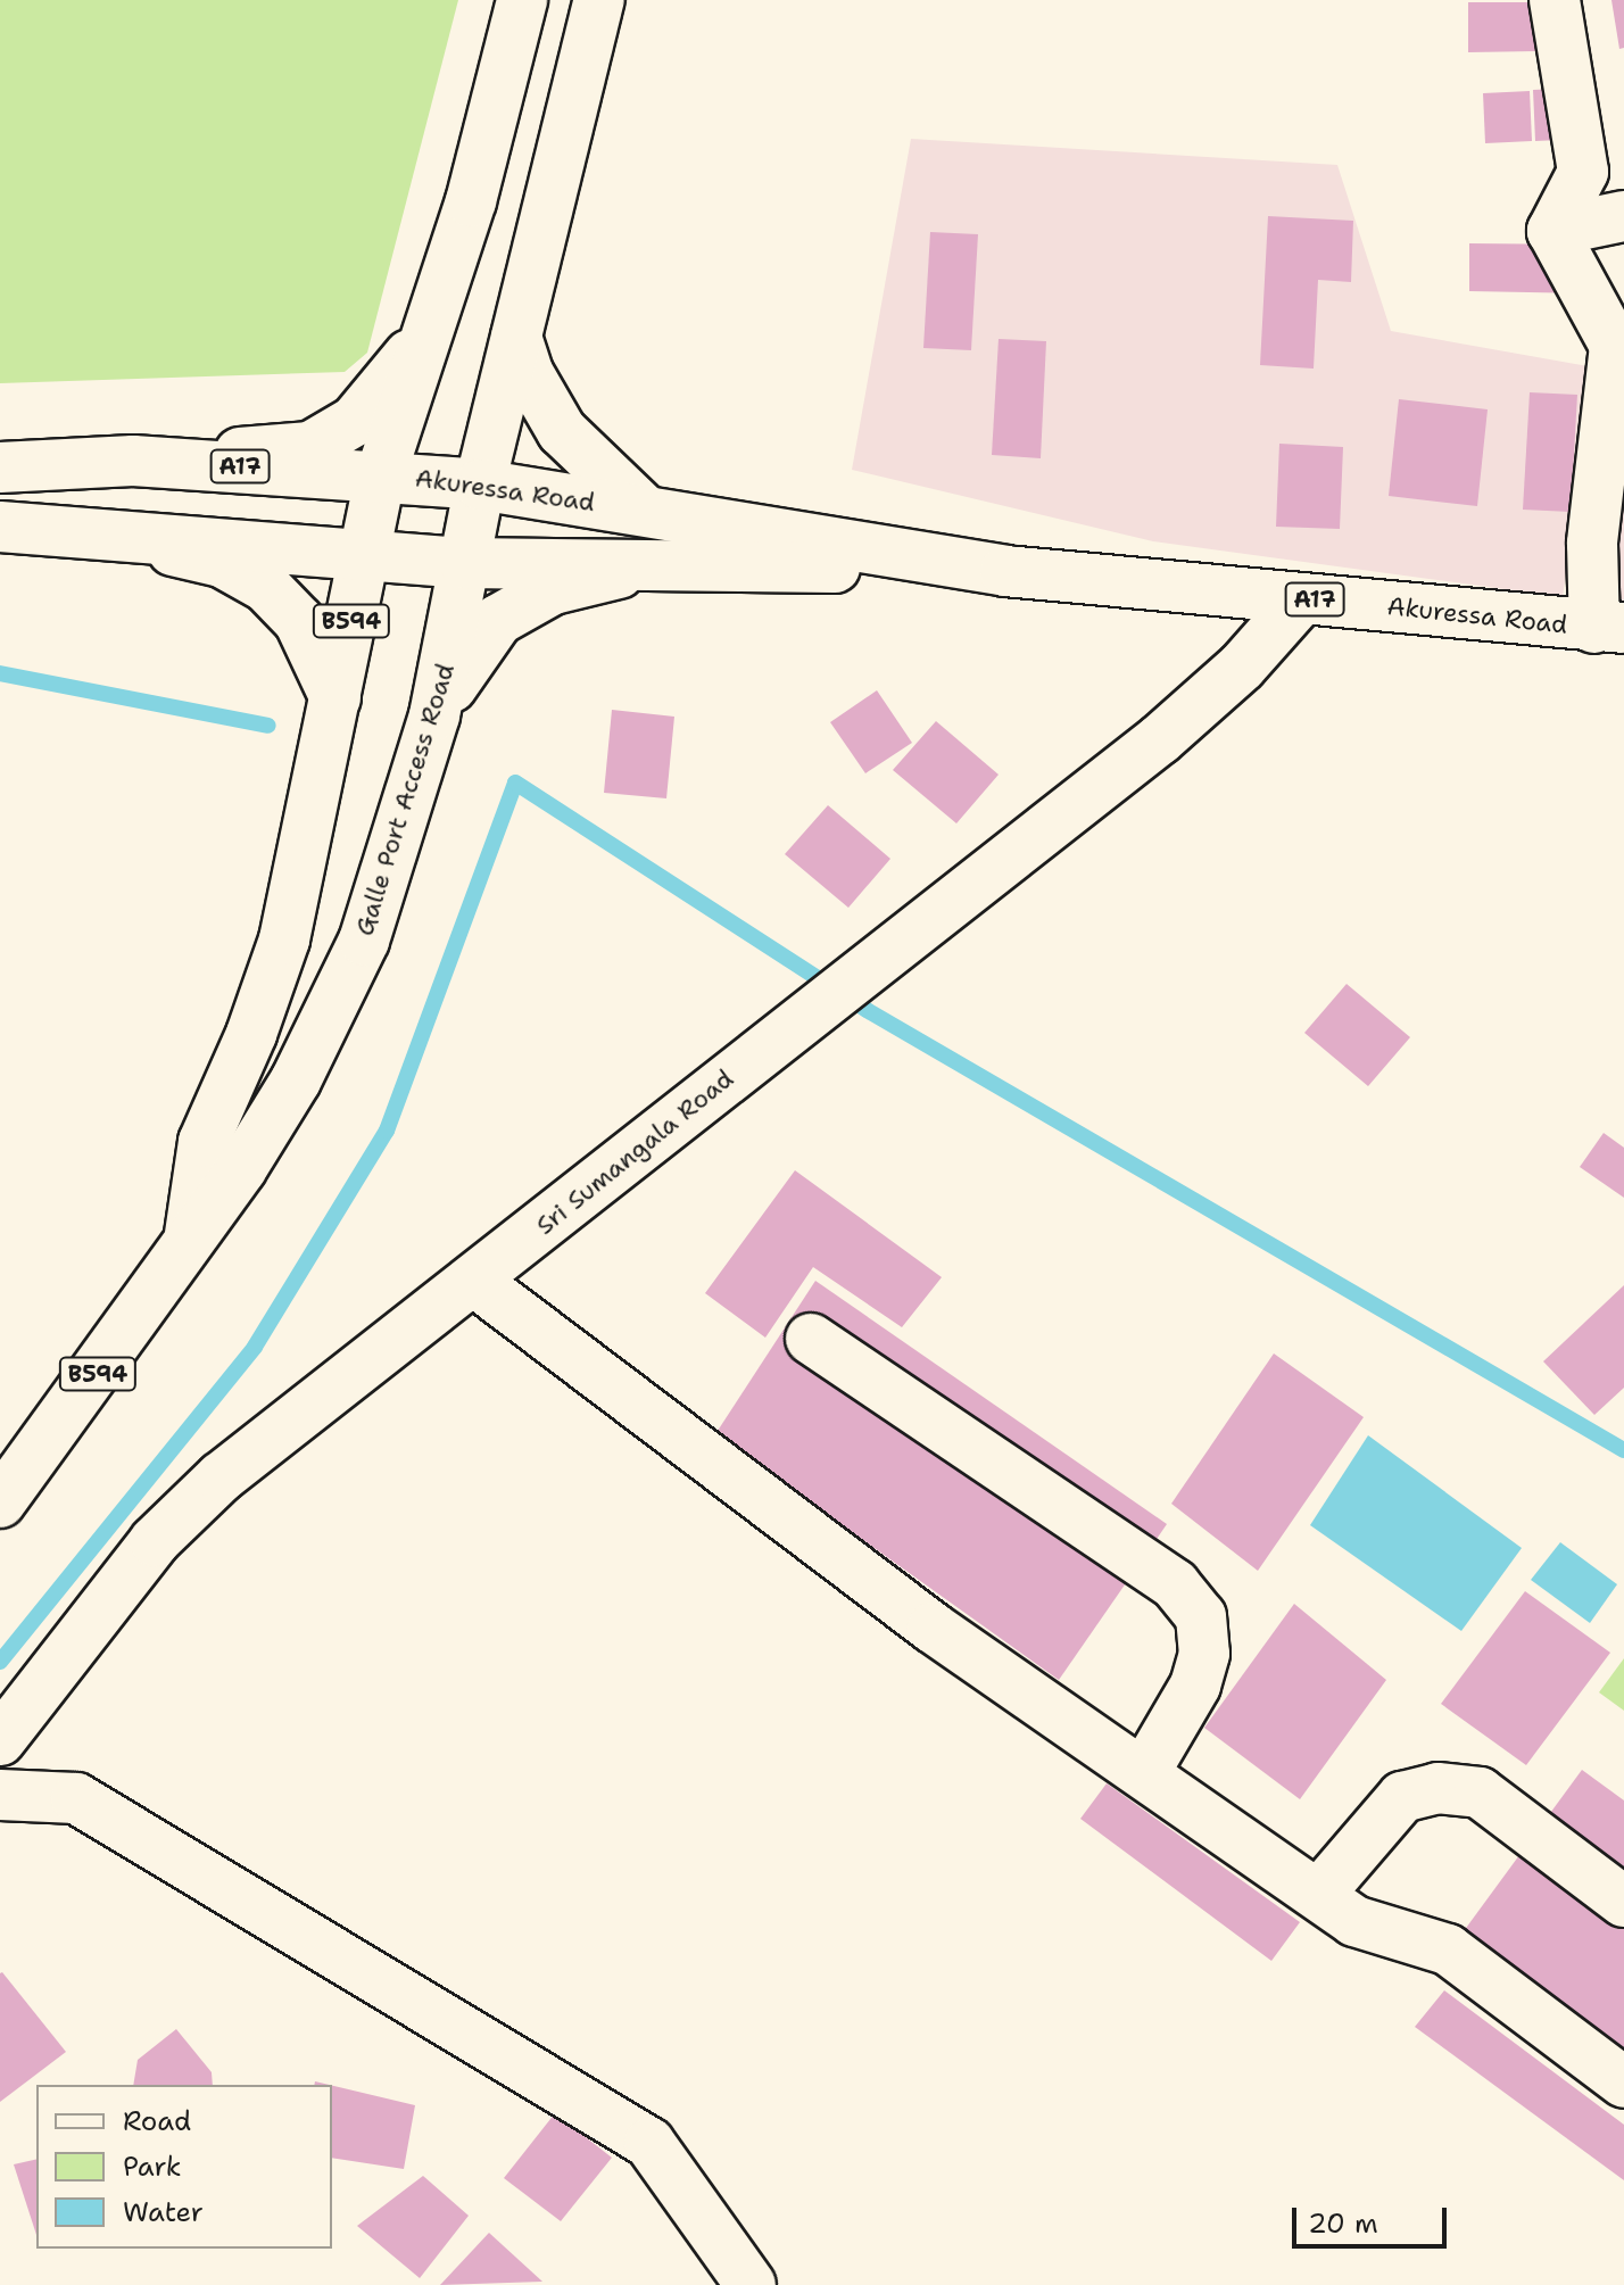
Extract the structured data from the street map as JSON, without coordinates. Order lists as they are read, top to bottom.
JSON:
{
  "streets": {
    "main road": [
      "A17",
      "Akuressa Road",
      "B594",
      "Galle Port Access Road",
      "Sri Sumangala Road"
    ]
  },
  "crossings": [
    ["Akuressa Road", "Galle Port Access Road"],
    ["Akuressa Road", "Sri Sumangala Road"]
  ],
  "legend": ["Road", "Park", "Water"],
  "scale_bar": "20 m"
}
